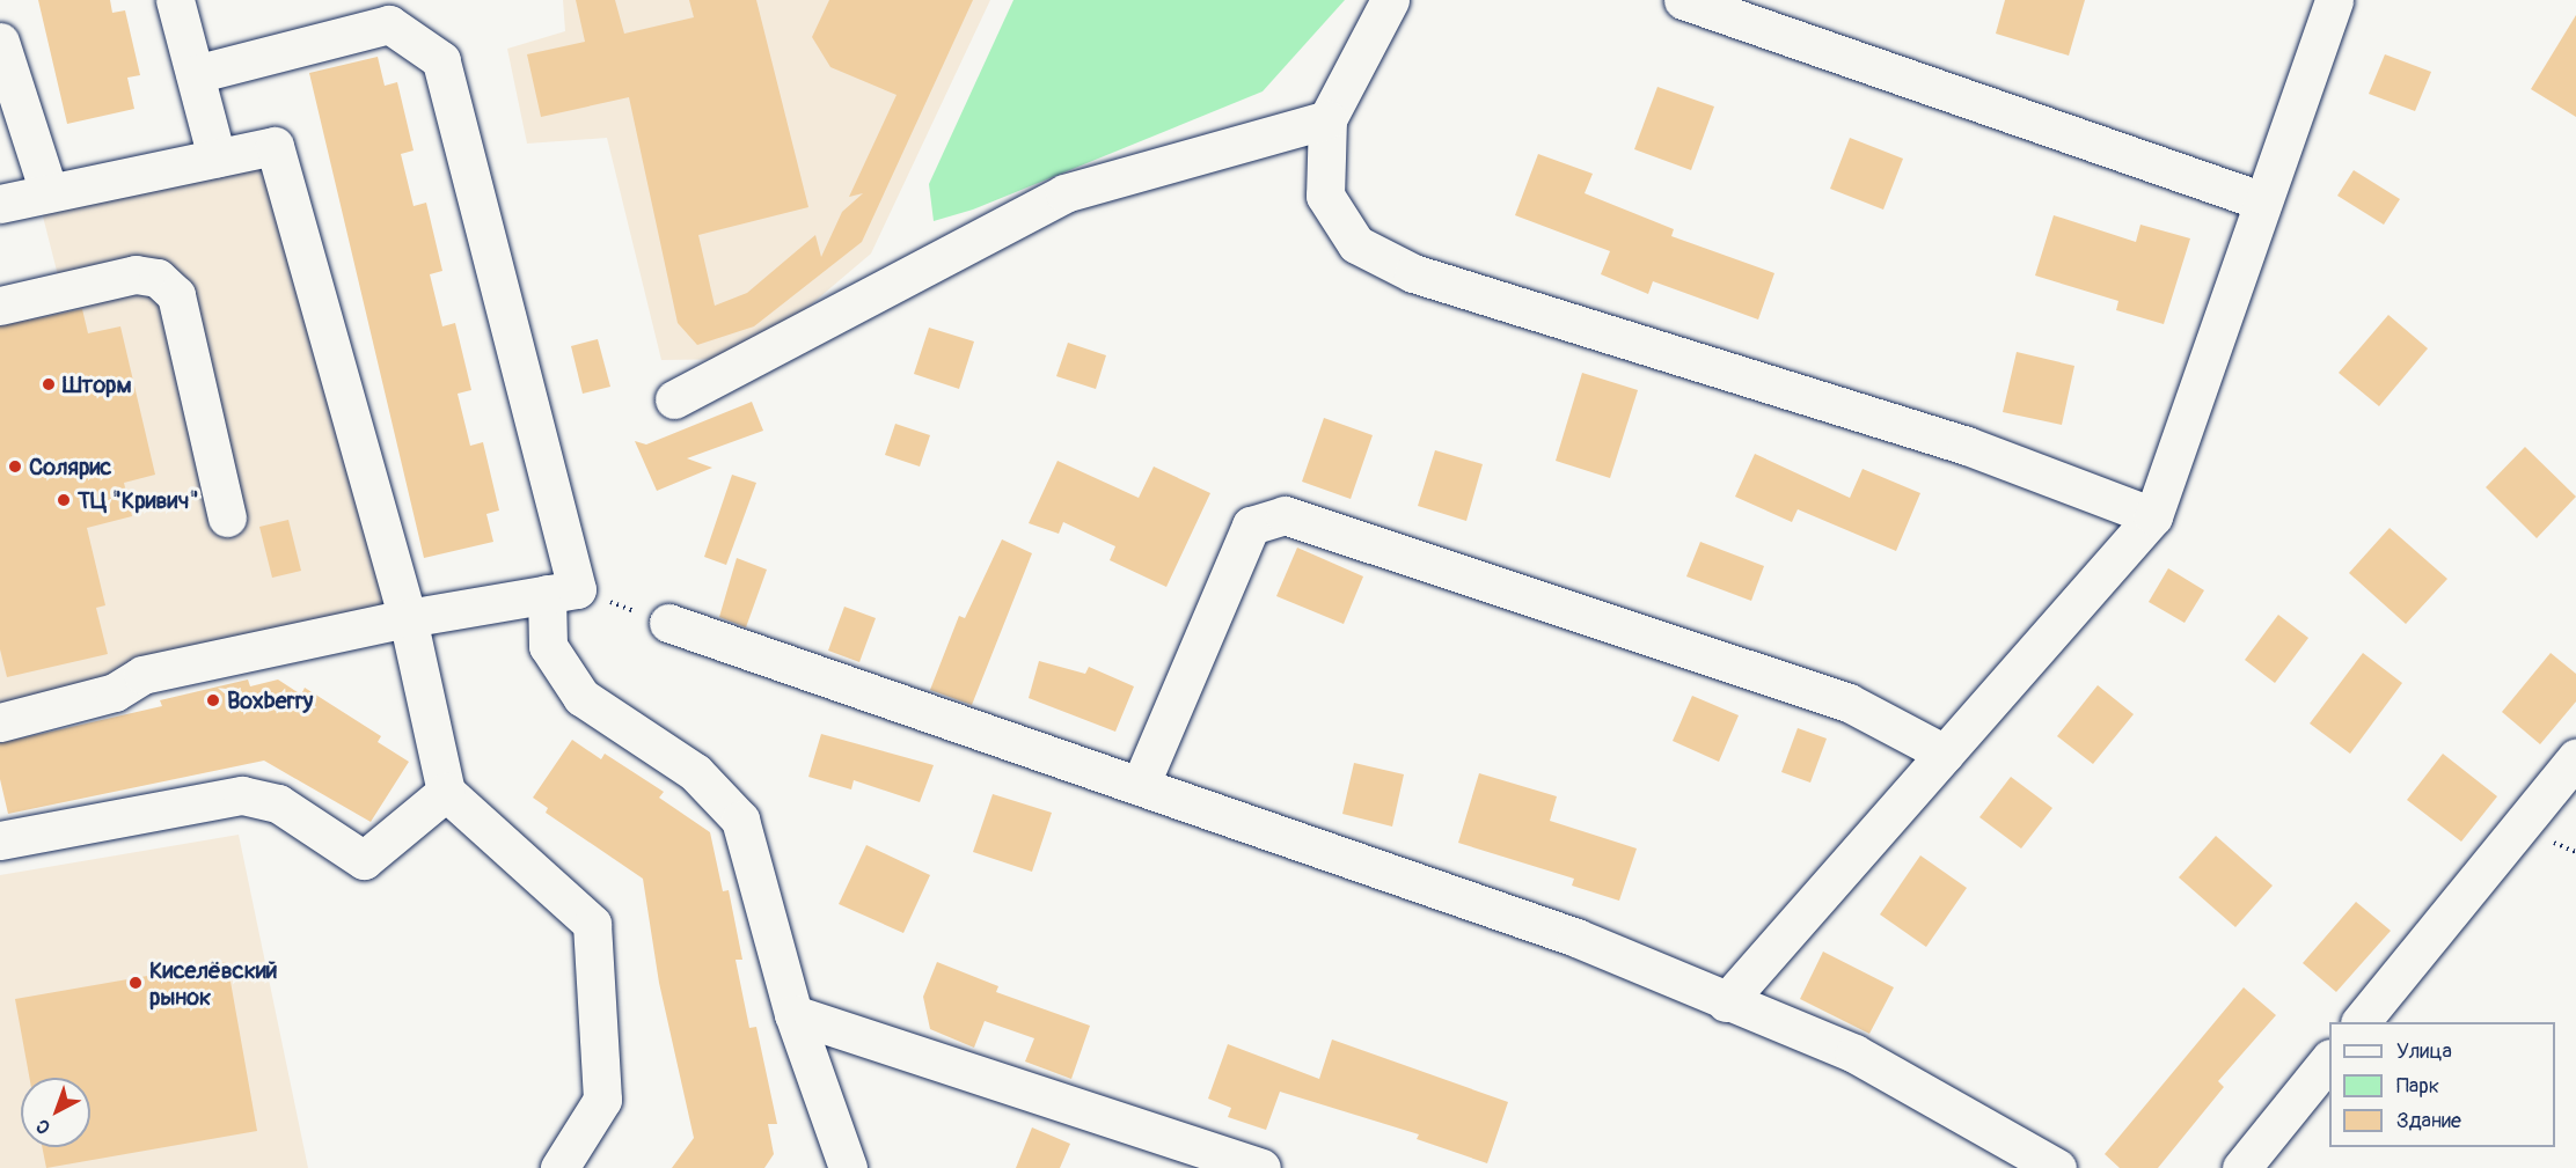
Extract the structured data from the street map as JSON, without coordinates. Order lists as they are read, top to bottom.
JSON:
{
  "places": [
    "Шторм",
    "Солярис",
    "ТЦ \"Кривич\"",
    "Boxberry",
    "Киселёвский рынок"
  ],
  "legend": ["Улица", "Парк", "Здание"],
  "north": "bottom left"
}
